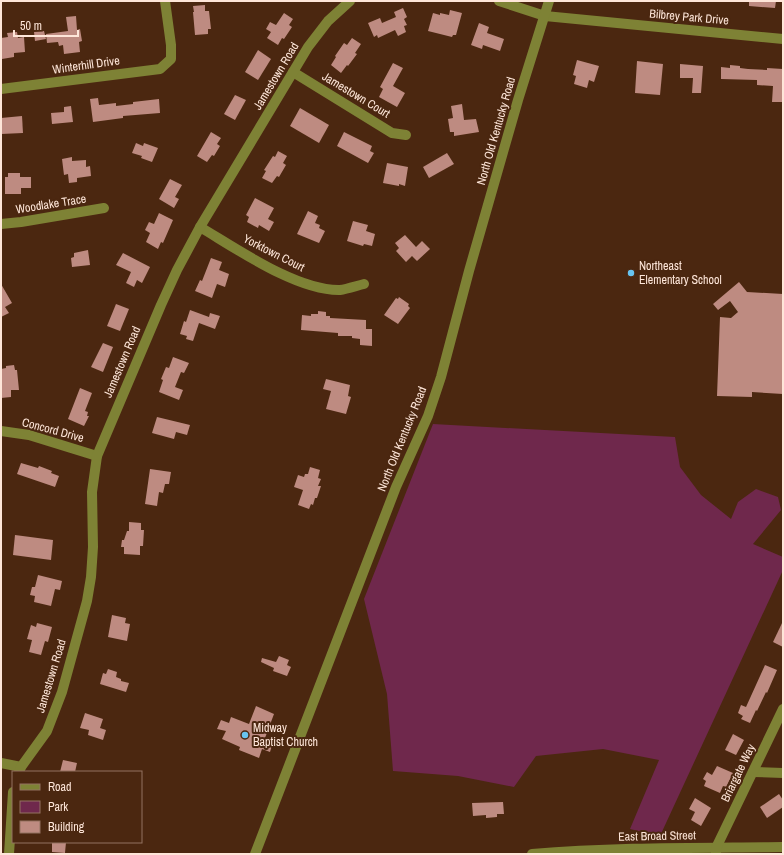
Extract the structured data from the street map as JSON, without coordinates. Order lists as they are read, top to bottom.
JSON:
{
  "streets": {
    "street": [
      "Bilbrey Park Drive",
      "Winterhill Drive",
      "Jamestown Road",
      "Jamestown Court",
      "North Old Kentucky Road",
      "Woodlake Trace",
      "Yorktown Court",
      "Concord Drive",
      "Briargate Way",
      "East Broad Street"
    ]
  },
  "crossings": [
    ["Bilbrey Park Drive", "North Old Kentucky Road"],
    ["Jamestown Road", "Jamestown Court"],
    ["Jamestown Road", "Yorktown Court"],
    ["Jamestown Road", "Concord Drive"],
    ["Briargate Way", "East Broad Street"]
  ],
  "places": ["Northeast Elementary School", "Midway Baptist Church"],
  "legend": ["Road", "Park", "Building"],
  "scale_bar": "50 m"
}
